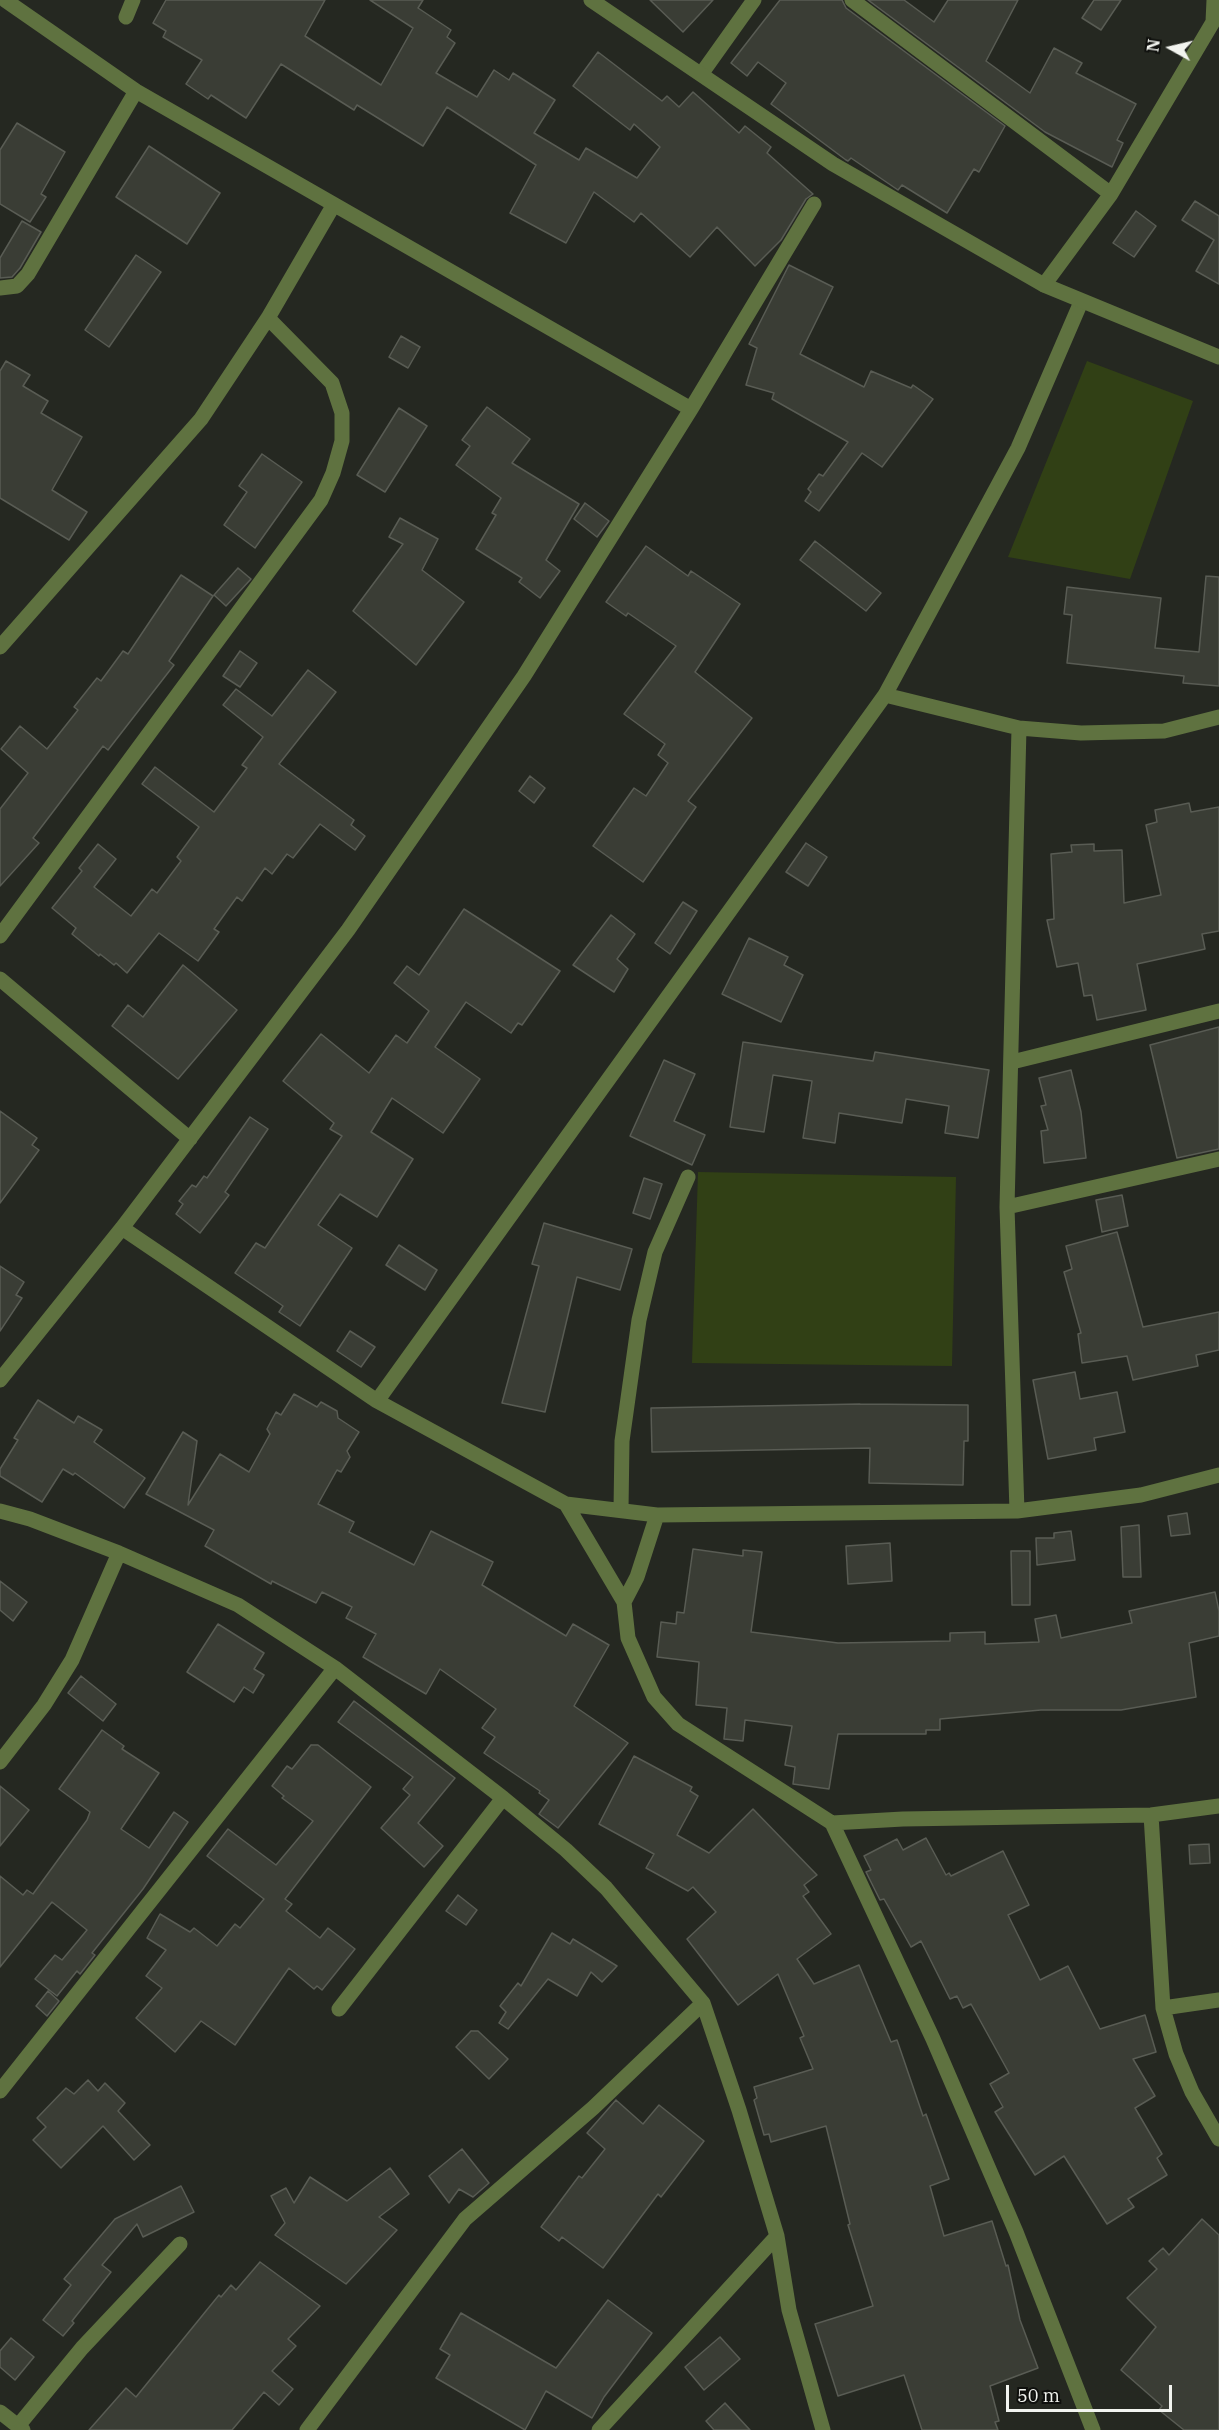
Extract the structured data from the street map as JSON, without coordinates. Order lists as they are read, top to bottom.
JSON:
{
  "scale_bar": "50 m",
  "north": "left"
}
